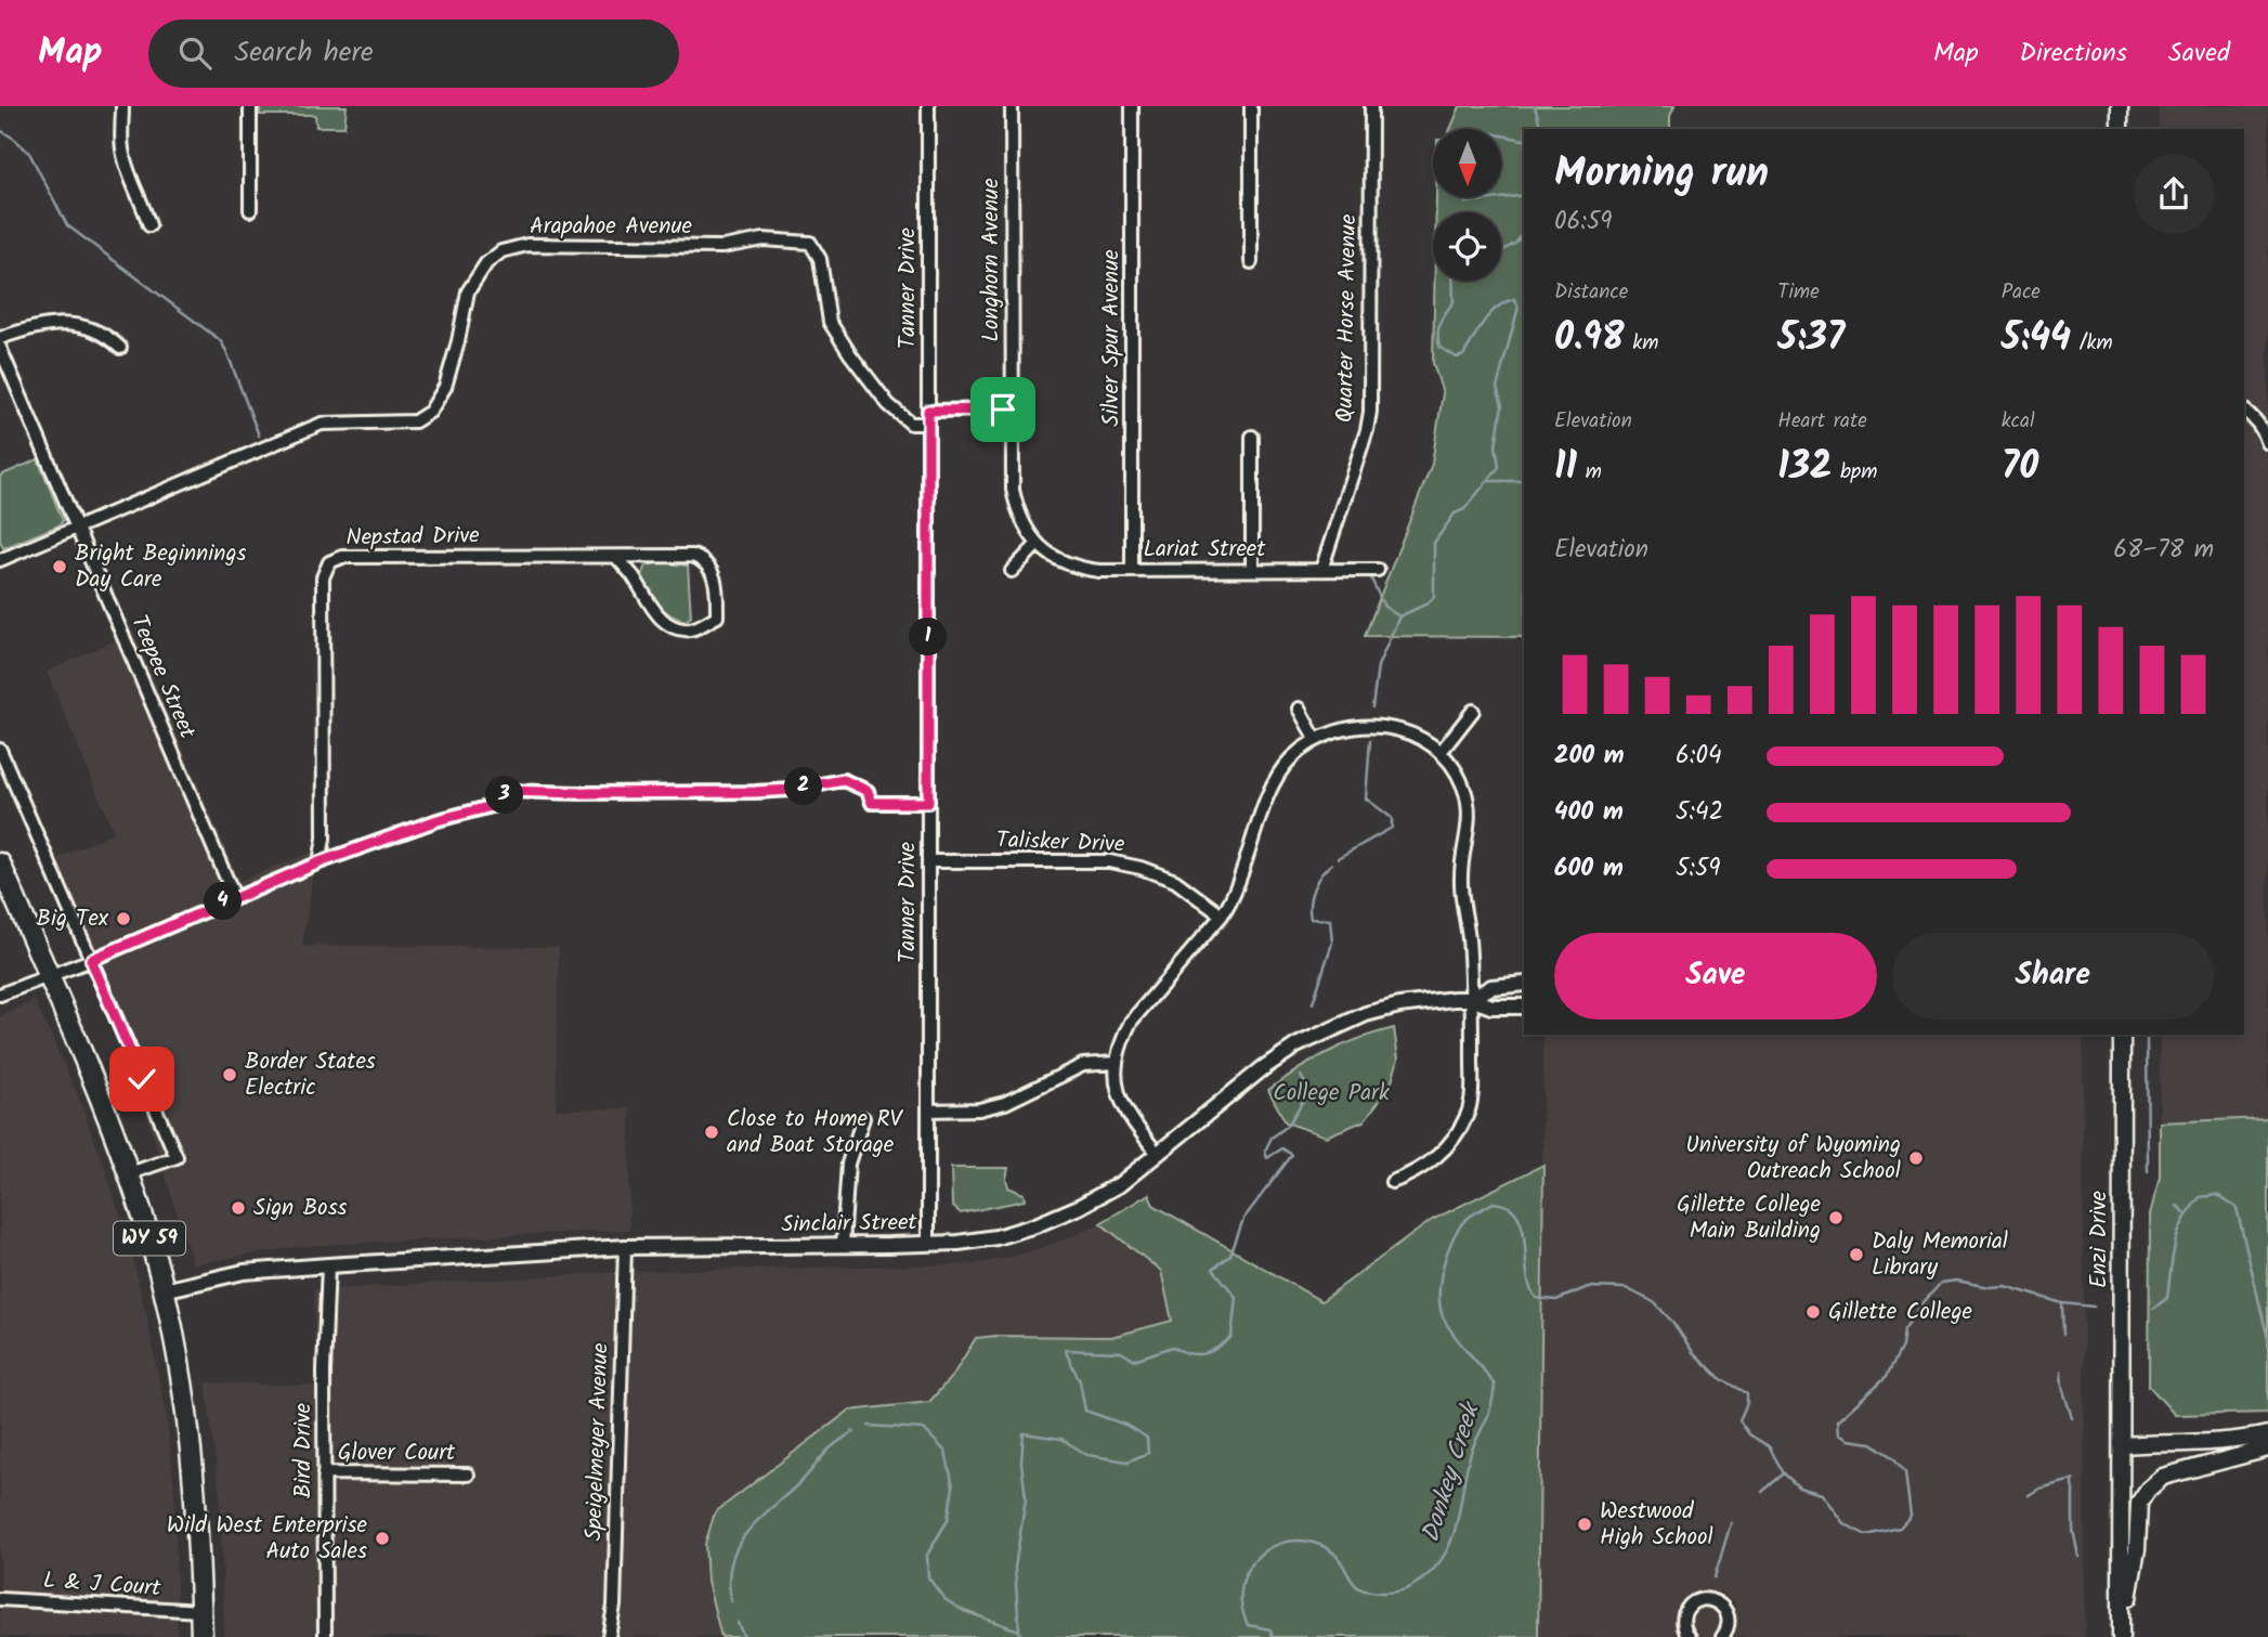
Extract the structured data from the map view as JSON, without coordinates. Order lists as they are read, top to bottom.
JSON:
{
  "streets": {
    "highway": ["WY 59"],
    "main road": ["Enzi Drive"],
    "street": [
      "Arapahoe Avenue",
      "Longhorn Avenue",
      "Tanner Drive",
      "Quarter Horse Avenue",
      "Silver Spur Avenue",
      "Nepstad Drive",
      "Lariat Street",
      "Teepee Street",
      "Talisker Drive",
      "Sinclair Street",
      "Speigelmeyer Avenue",
      "Bird Drive",
      "Glover Court",
      "L & J Court"
    ]
  },
  "crossings": [
    ["Arapahoe Avenue", "Tanner Drive"],
    ["Arapahoe Avenue", "Teepee Street"],
    ["Longhorn Avenue", "Lariat Street"],
    ["Tanner Drive", "Talisker Drive"],
    ["Tanner Drive", "Sinclair Street"],
    ["Quarter Horse Avenue", "Lariat Street"],
    ["Silver Spur Avenue", "Lariat Street"],
    ["Sinclair Street", "WY 59"],
    ["Sinclair Street", "Speigelmeyer Avenue"],
    ["Sinclair Street", "Bird Drive"],
    ["WY 59", "L & J Court"],
    ["Bird Drive", "Glover Court"]
  ],
  "water": ["Donkey Creek"],
  "parks": ["College Park"],
  "places": [
    "Bright Beginnings Day Care",
    "Big Tex",
    "Border States Electric",
    "Close to Home RV and Boat Storage",
    "University of Wyoming Outreach School",
    "Sign Boss",
    "Gillette College Main Building",
    "Daly Memorial Library",
    "Gillette College",
    "Westwood High School",
    "Wild West Enterprise Auto Sales"
  ],
  "north": "bottom",
  "page": {
    "header": "Map",
    "search": "Search here",
    "nav": ["Map", "Directions", "Saved"],
    "heading": ["Morning run", "06:59"],
    "stats": [
      ["Distance", "0.98 km"],
      ["Time", "5:37"],
      ["Pace", "5:44 /km"],
      ["Elevation", "11 m"],
      ["Heart rate", "132 bpm"],
      ["kcal", "70"]
    ],
    "chart": ["Elevation", "68–78 m"],
    "pins": [
      "1",
      "2",
      "3",
      "4"
    ],
    "list": [
      {
        "name": "200 m",
        "note": "6:04"
      },
      {
        "name": "400 m",
        "note": "5:42"
      },
      {
        "name": "600 m",
        "note": "5:59"
      }
    ],
    "buttons": ["Save", "Share"]
  }
}
